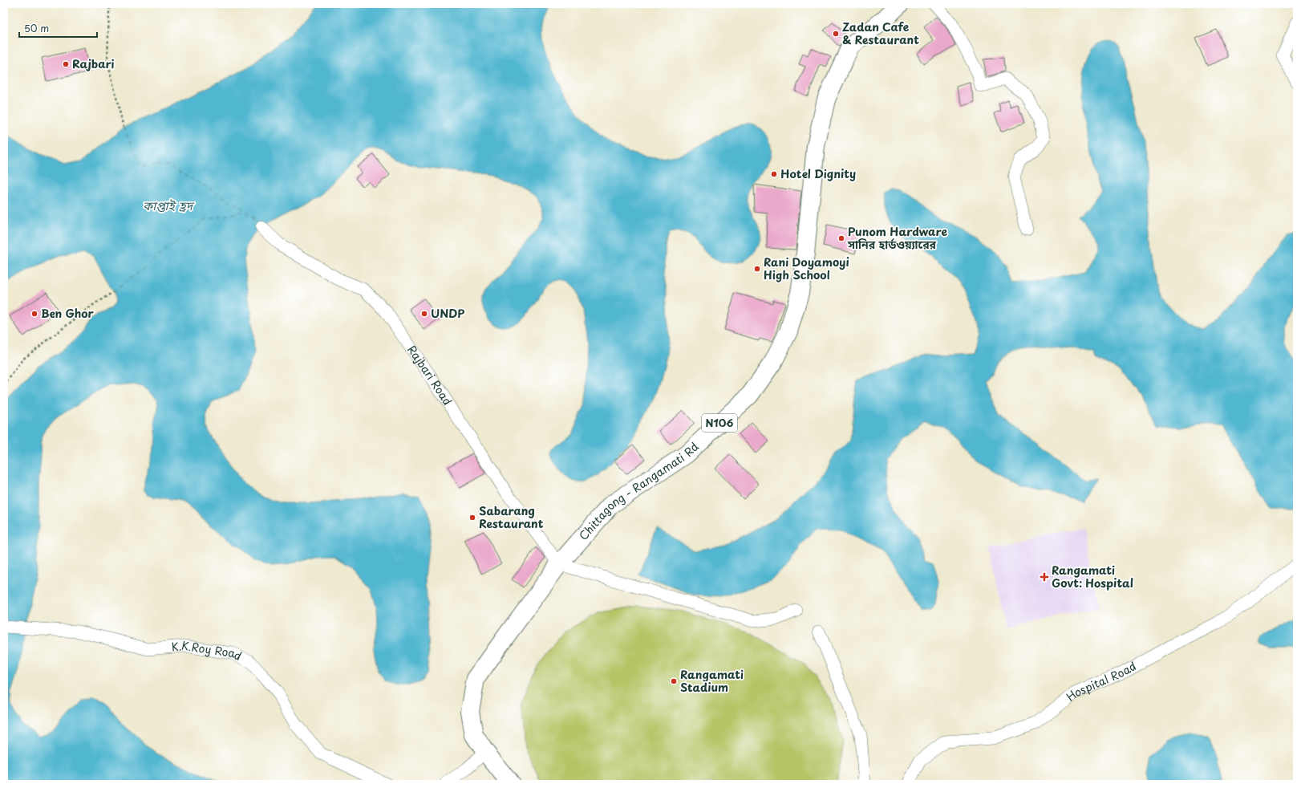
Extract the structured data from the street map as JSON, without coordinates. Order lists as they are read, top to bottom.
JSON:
{
  "streets": {
    "highway": ["N106", "Chittagong - Rangamati Rd"],
    "street": ["Rajbari Road", "K.K.Roy Road", "Hospital Road"]
  },
  "crossings": [
    ["Rajbari Road", "Chittagong - Rangamati Rd"]
  ],
  "water": ["কাপ্তাই হ্রদ"],
  "places": {
    "other": [
      "Zadan Cafe & Restaurant",
      "Rajbari",
      "Hotel Dignity",
      "Punom Hardware সানির হার্ডওয়্যারের",
      "Rani Doyamoyi High School",
      "Ben Ghor",
      "UNDP",
      "Sabarang Restaurant",
      "Rangamati Stadium"
    ],
    "health": ["Rangamati Govt: Hospital"]
  },
  "scale_bar": "50 m"
}
